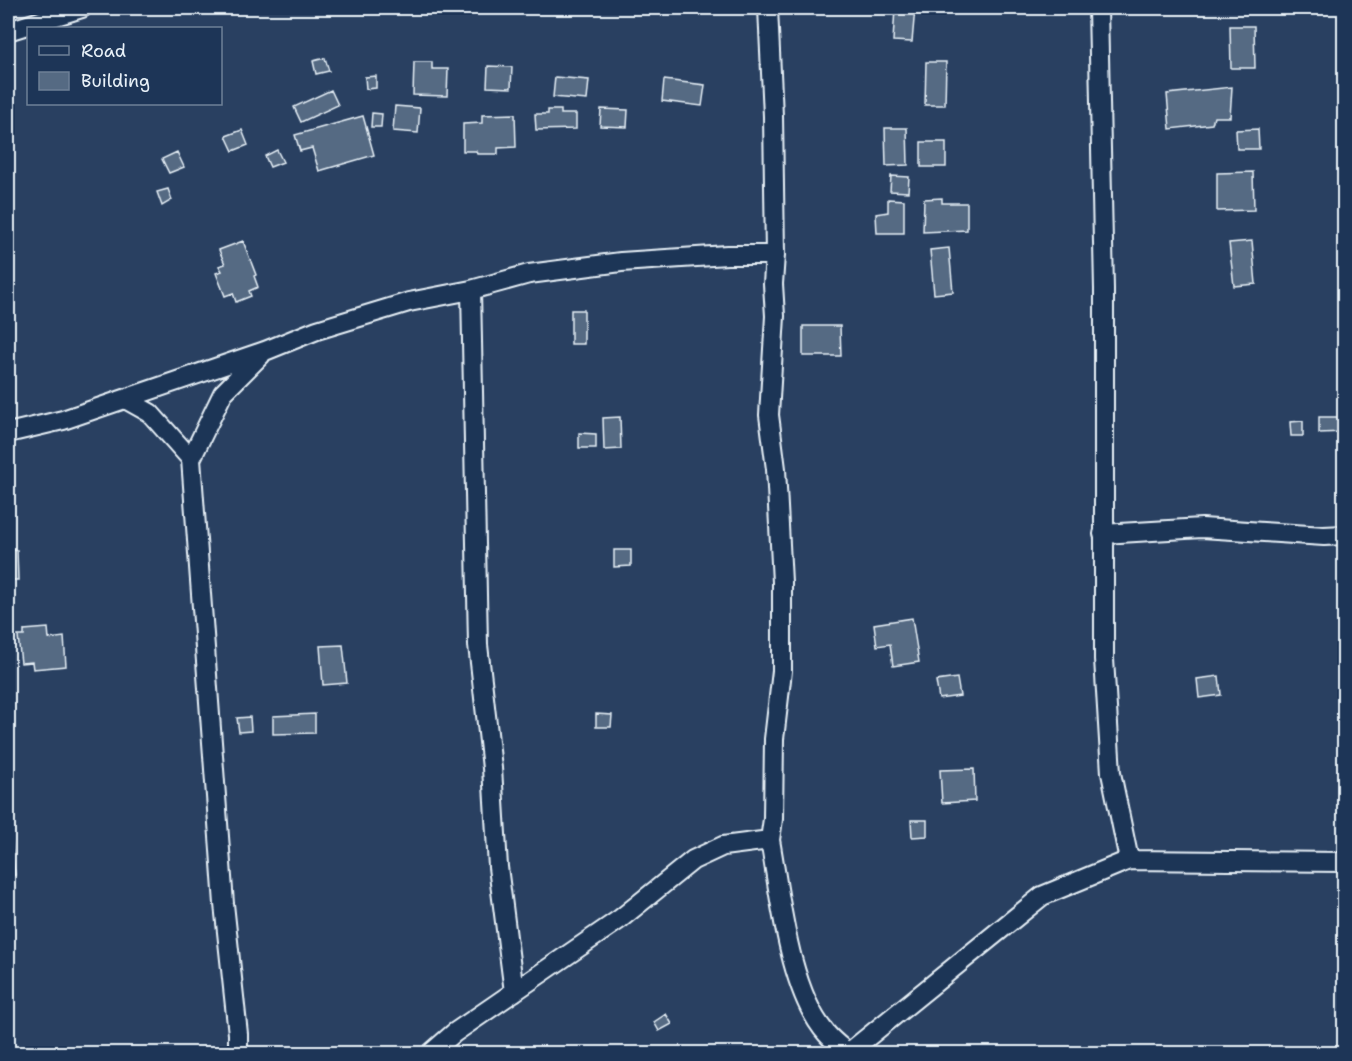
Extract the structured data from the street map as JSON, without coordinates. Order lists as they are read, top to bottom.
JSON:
{
  "legend": ["Road", "Building"]
}
